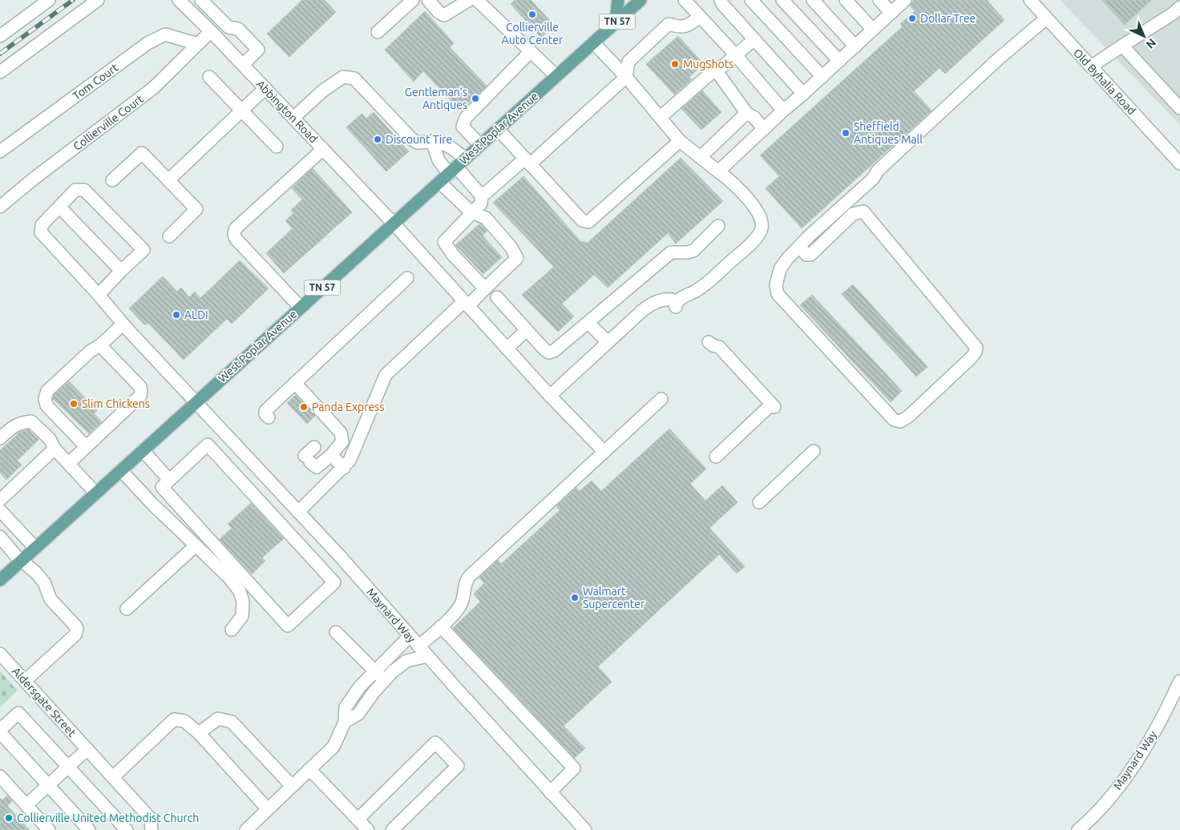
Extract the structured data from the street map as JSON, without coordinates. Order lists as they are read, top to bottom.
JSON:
{
  "streets": {
    "main road": ["TN 57", "West Poplar Avenue"],
    "street": [
      "Tom Court",
      "Old Byhalia Road",
      "Abbington Road",
      "Collierville Court",
      "Maynard Way",
      "Aldersgate Street"
    ]
  },
  "crossings": [
    ["Tom Court", "Collierville Court"],
    ["Abbington Road", "Collierville Court"],
    ["Abbington Road", "West Poplar Avenue"],
    ["West Poplar Avenue", "Maynard Way"]
  ],
  "places": [
    "Collierville Auto Center",
    "Dollar Tree",
    "MugShots",
    "Gentleman's Antiques",
    "Sheffield Antiques Mall",
    "Discount Tire",
    "ALDI",
    "Slim Chickens",
    "Panda Express",
    "Walmart Supercenter",
    "Collierville United Methodist Church"
  ],
  "north": "bottom right"
}
